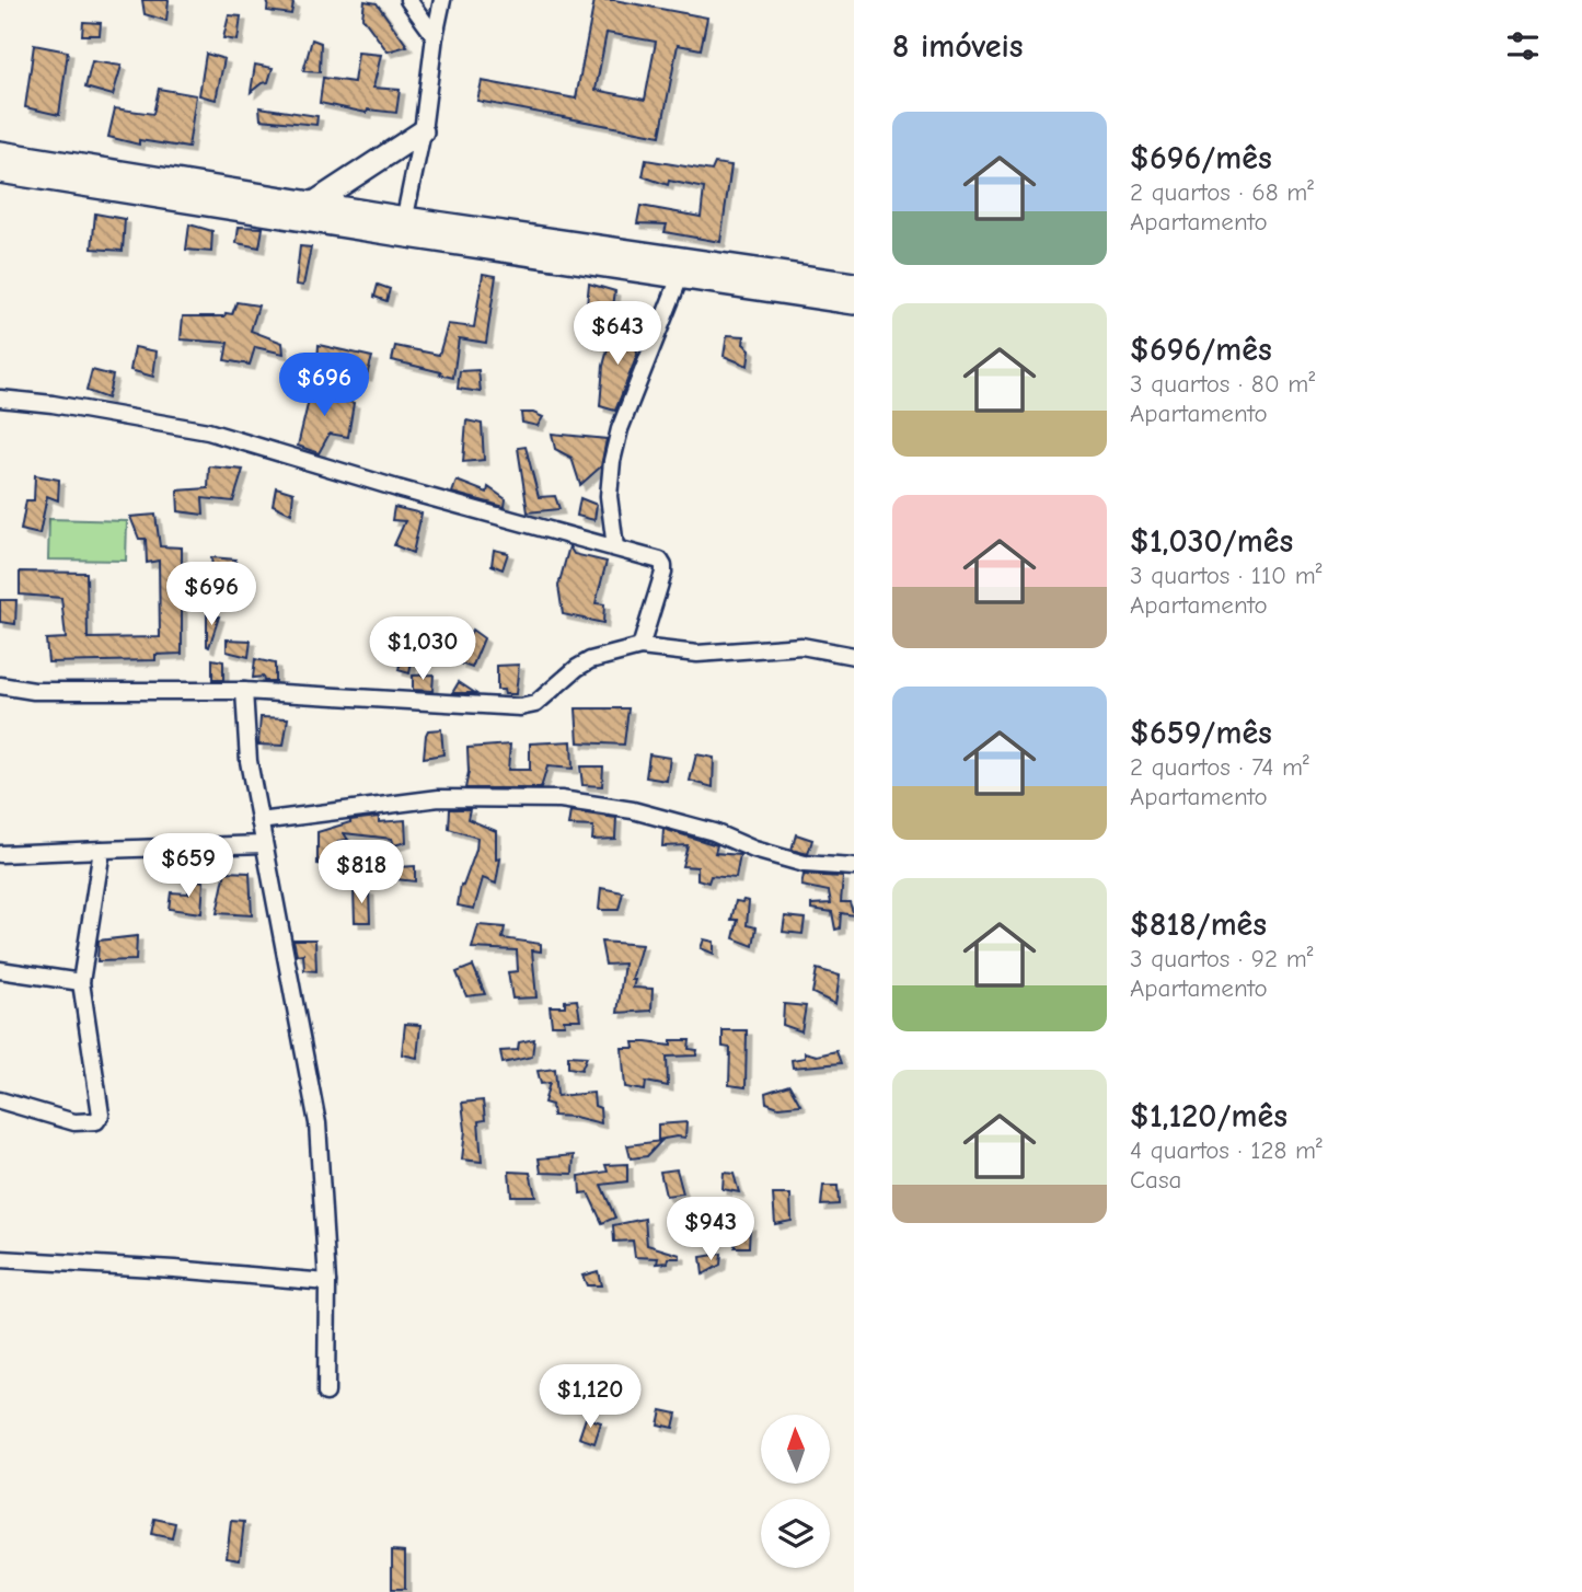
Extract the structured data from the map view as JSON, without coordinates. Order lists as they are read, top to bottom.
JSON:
{
  "north": "top",
  "page": {
    "heading": "8 imóveis",
    "list": [
      {
        "name": "$696/mês",
        "note": "2 quartos · 68 m² · Apartamento"
      },
      {
        "name": "$696/mês",
        "note": "3 quartos · 80 m² · Apartamento"
      },
      {
        "name": "$1,030/mês",
        "note": "3 quartos · 110 m² · Apartamento"
      },
      {
        "name": "$659/mês",
        "note": "2 quartos · 74 m² · Apartamento"
      },
      {
        "name": "$818/mês",
        "note": "3 quartos · 92 m² · Apartamento"
      },
      {
        "name": "$1,120/mês",
        "note": "4 quartos · 128 m² · Casa"
      }
    ],
    "price": [
      "$643",
      "$696",
      "$696",
      "$1,030",
      "$659",
      "$818",
      "$943",
      "$1,120"
    ]
  }
}
